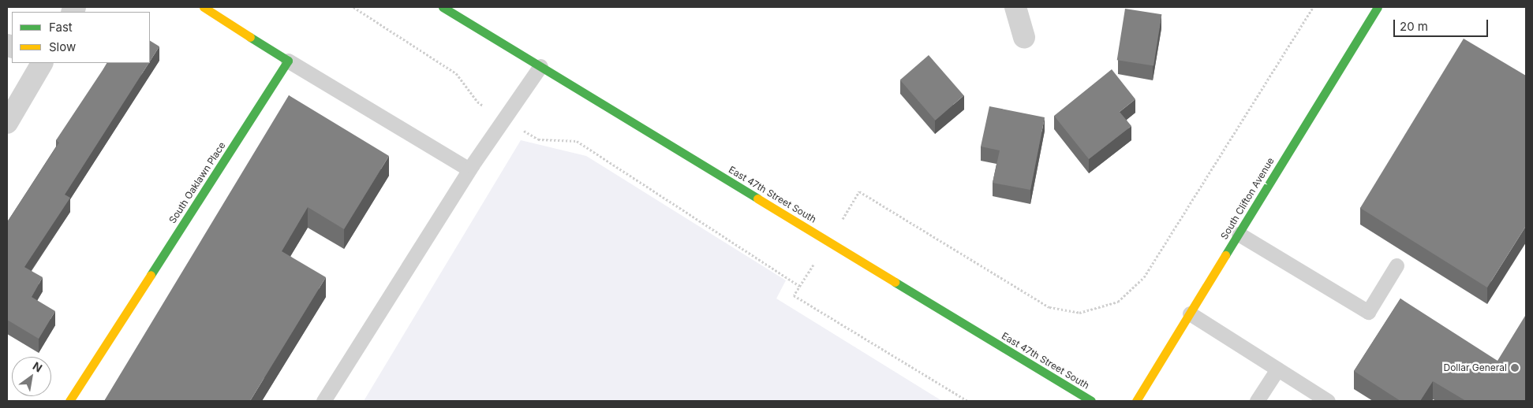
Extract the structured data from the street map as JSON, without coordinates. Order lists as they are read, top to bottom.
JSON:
{
  "streets": {
    "street": ["South Oaklawn Place", "East 47th Street South", "South Clifton Avenue"]
  },
  "places": ["Dollar General"],
  "legend": ["Fast", "Slow"],
  "scale_bar": "20 m",
  "north": "top right"
}
